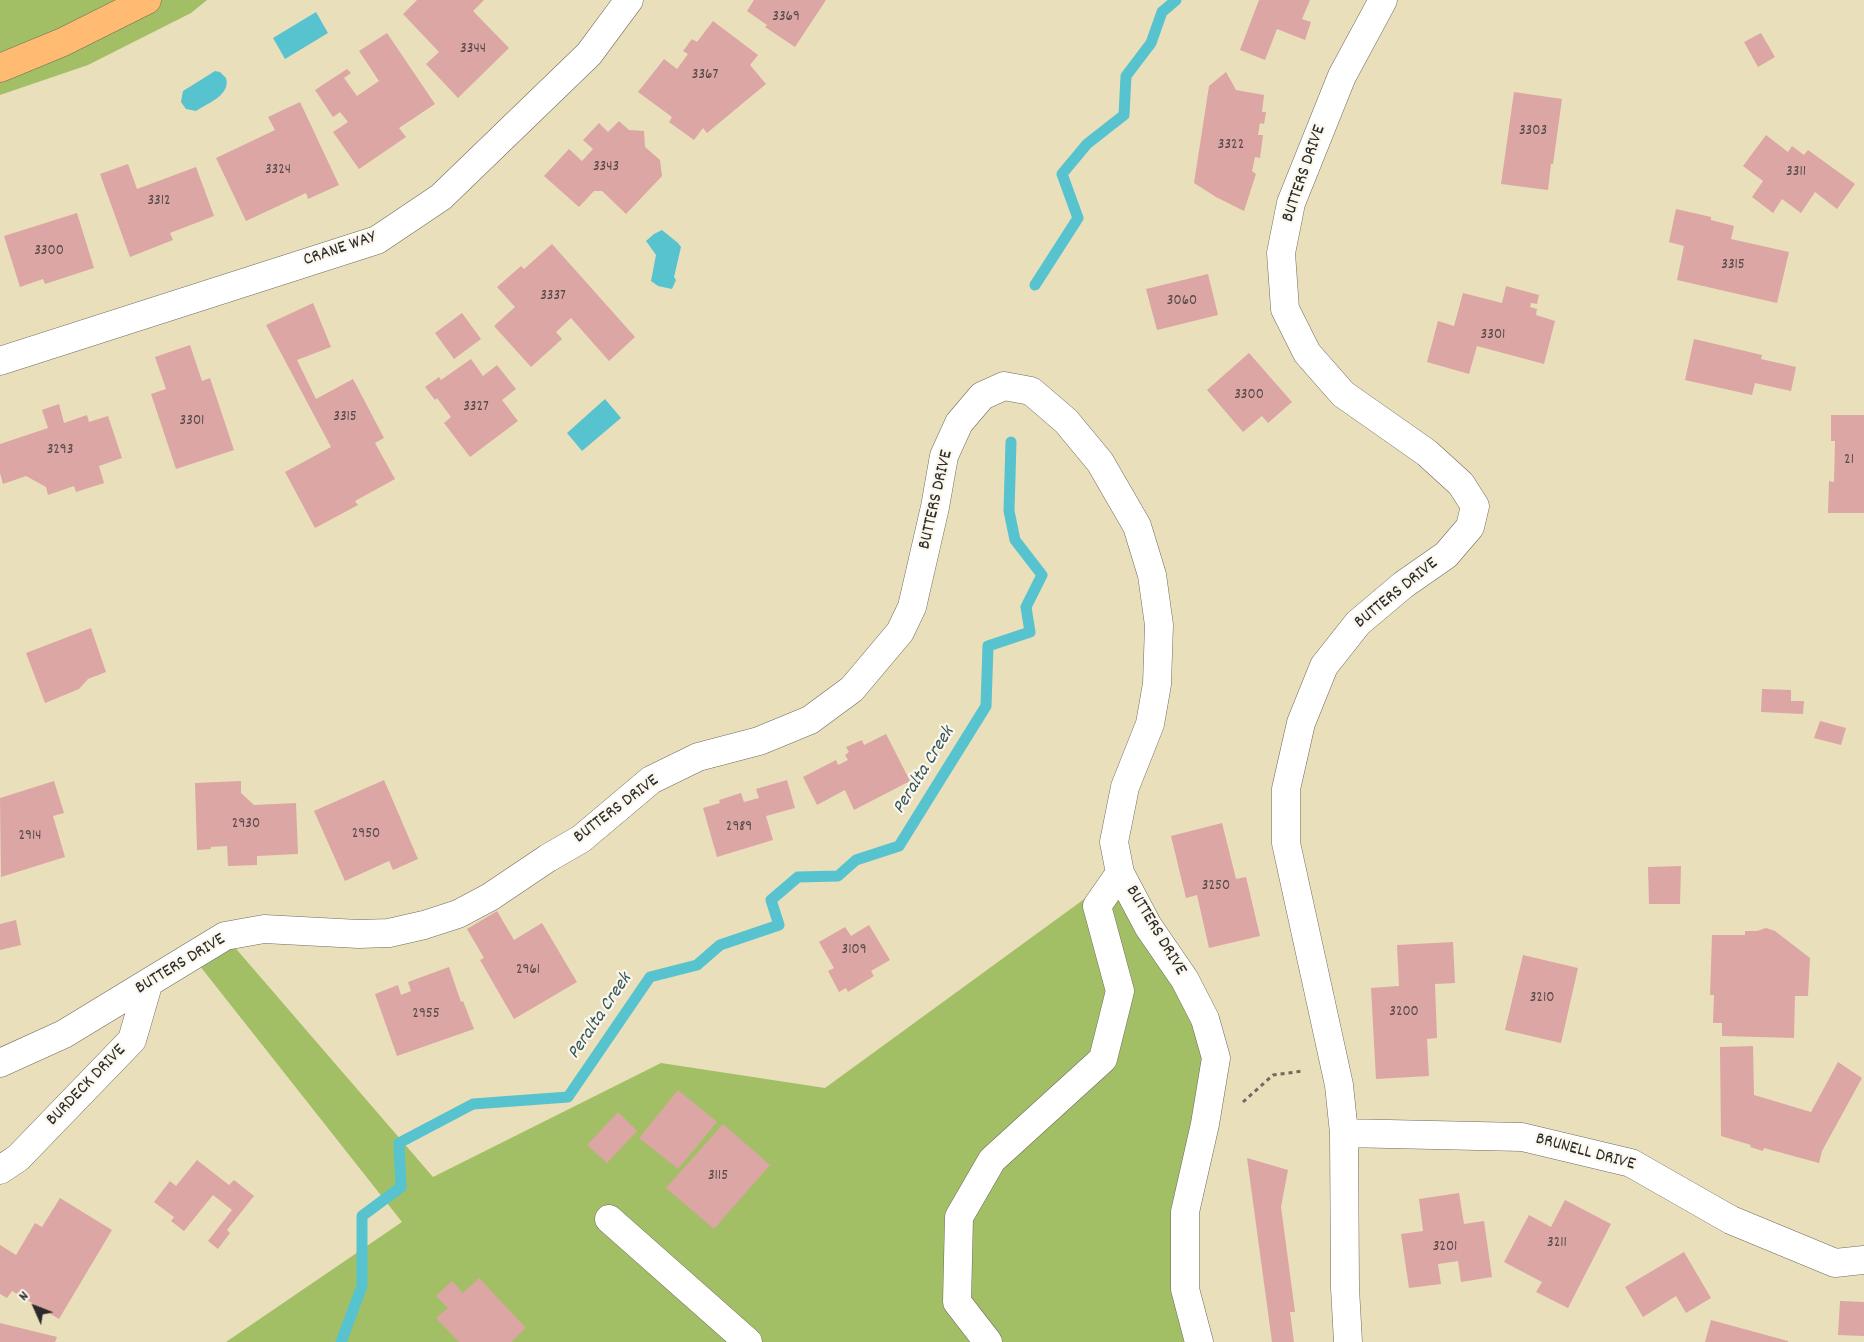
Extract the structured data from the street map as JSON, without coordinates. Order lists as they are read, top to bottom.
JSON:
{
  "streets": {
    "street": [
      "BUTTERS DRIVE",
      "CRANE WAY",
      "BURDECK DRIVE",
      "BRUNELL DRIVE"
    ]
  },
  "crossings": [
    ["BUTTERS DRIVE", "BURDECK DRIVE"],
    ["BUTTERS DRIVE", "BRUNELL DRIVE"]
  ],
  "water": ["Peralta Creek"],
  "house_numbers": [
    "3369",
    "3344",
    "3367",
    "3303",
    "3322",
    "3343",
    "3324",
    "3311",
    "3312",
    "3300",
    "3315",
    "3337",
    "3060",
    "3301",
    "3300",
    "3327",
    "3315",
    "3301",
    "3293",
    "21",
    "2930",
    "2989",
    "2950",
    "2914",
    "3250",
    "3109",
    "2961",
    "3210",
    "3200",
    "2955",
    "3115",
    "3211",
    "3201"
  ],
  "north": "top left"
}
